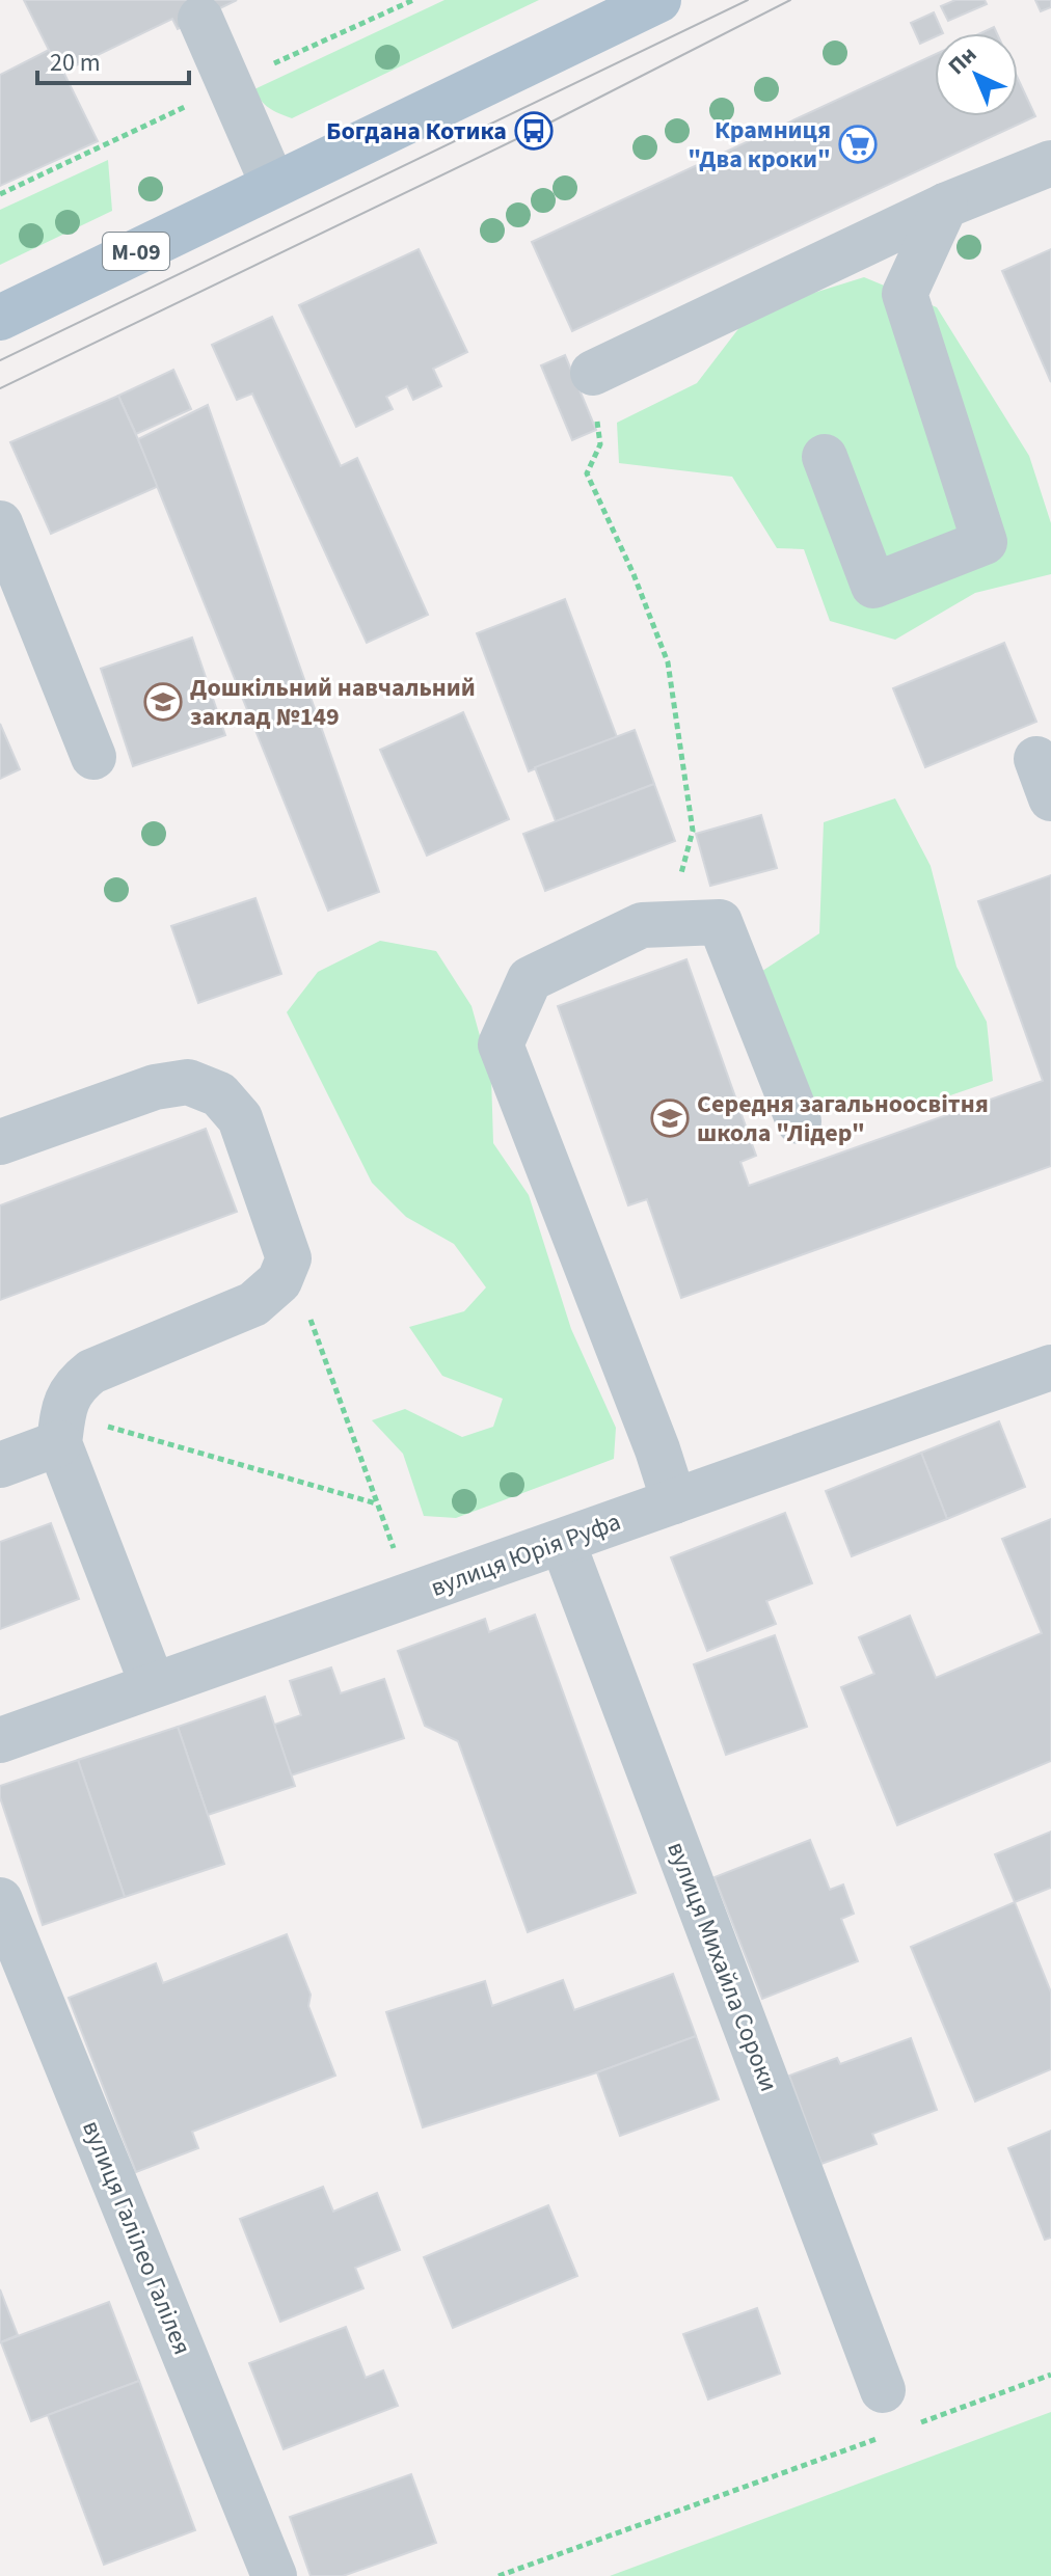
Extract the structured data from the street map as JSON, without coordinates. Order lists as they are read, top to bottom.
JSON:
{
  "streets": {
    "main road": ["М-09"],
    "street": ["вулиця Юрія Руфа", "вулиця Михайла Сороки", "вулиця Галілео Галілея"]
  },
  "crossings": [
    ["вулиця Юрія Руфа", "вулиця Михайла Сороки"]
  ],
  "places": {
    "bus stop": ["Богдана Котика"],
    "supermarket": ["Крамниця \"Два кроки\""],
    "school or university": ["Дошкільний навчальний заклад №149", "Середня загальноосвітня школа \"Лідер\""]
  },
  "scale_bar": "20 m",
  "north": "top left"
}
